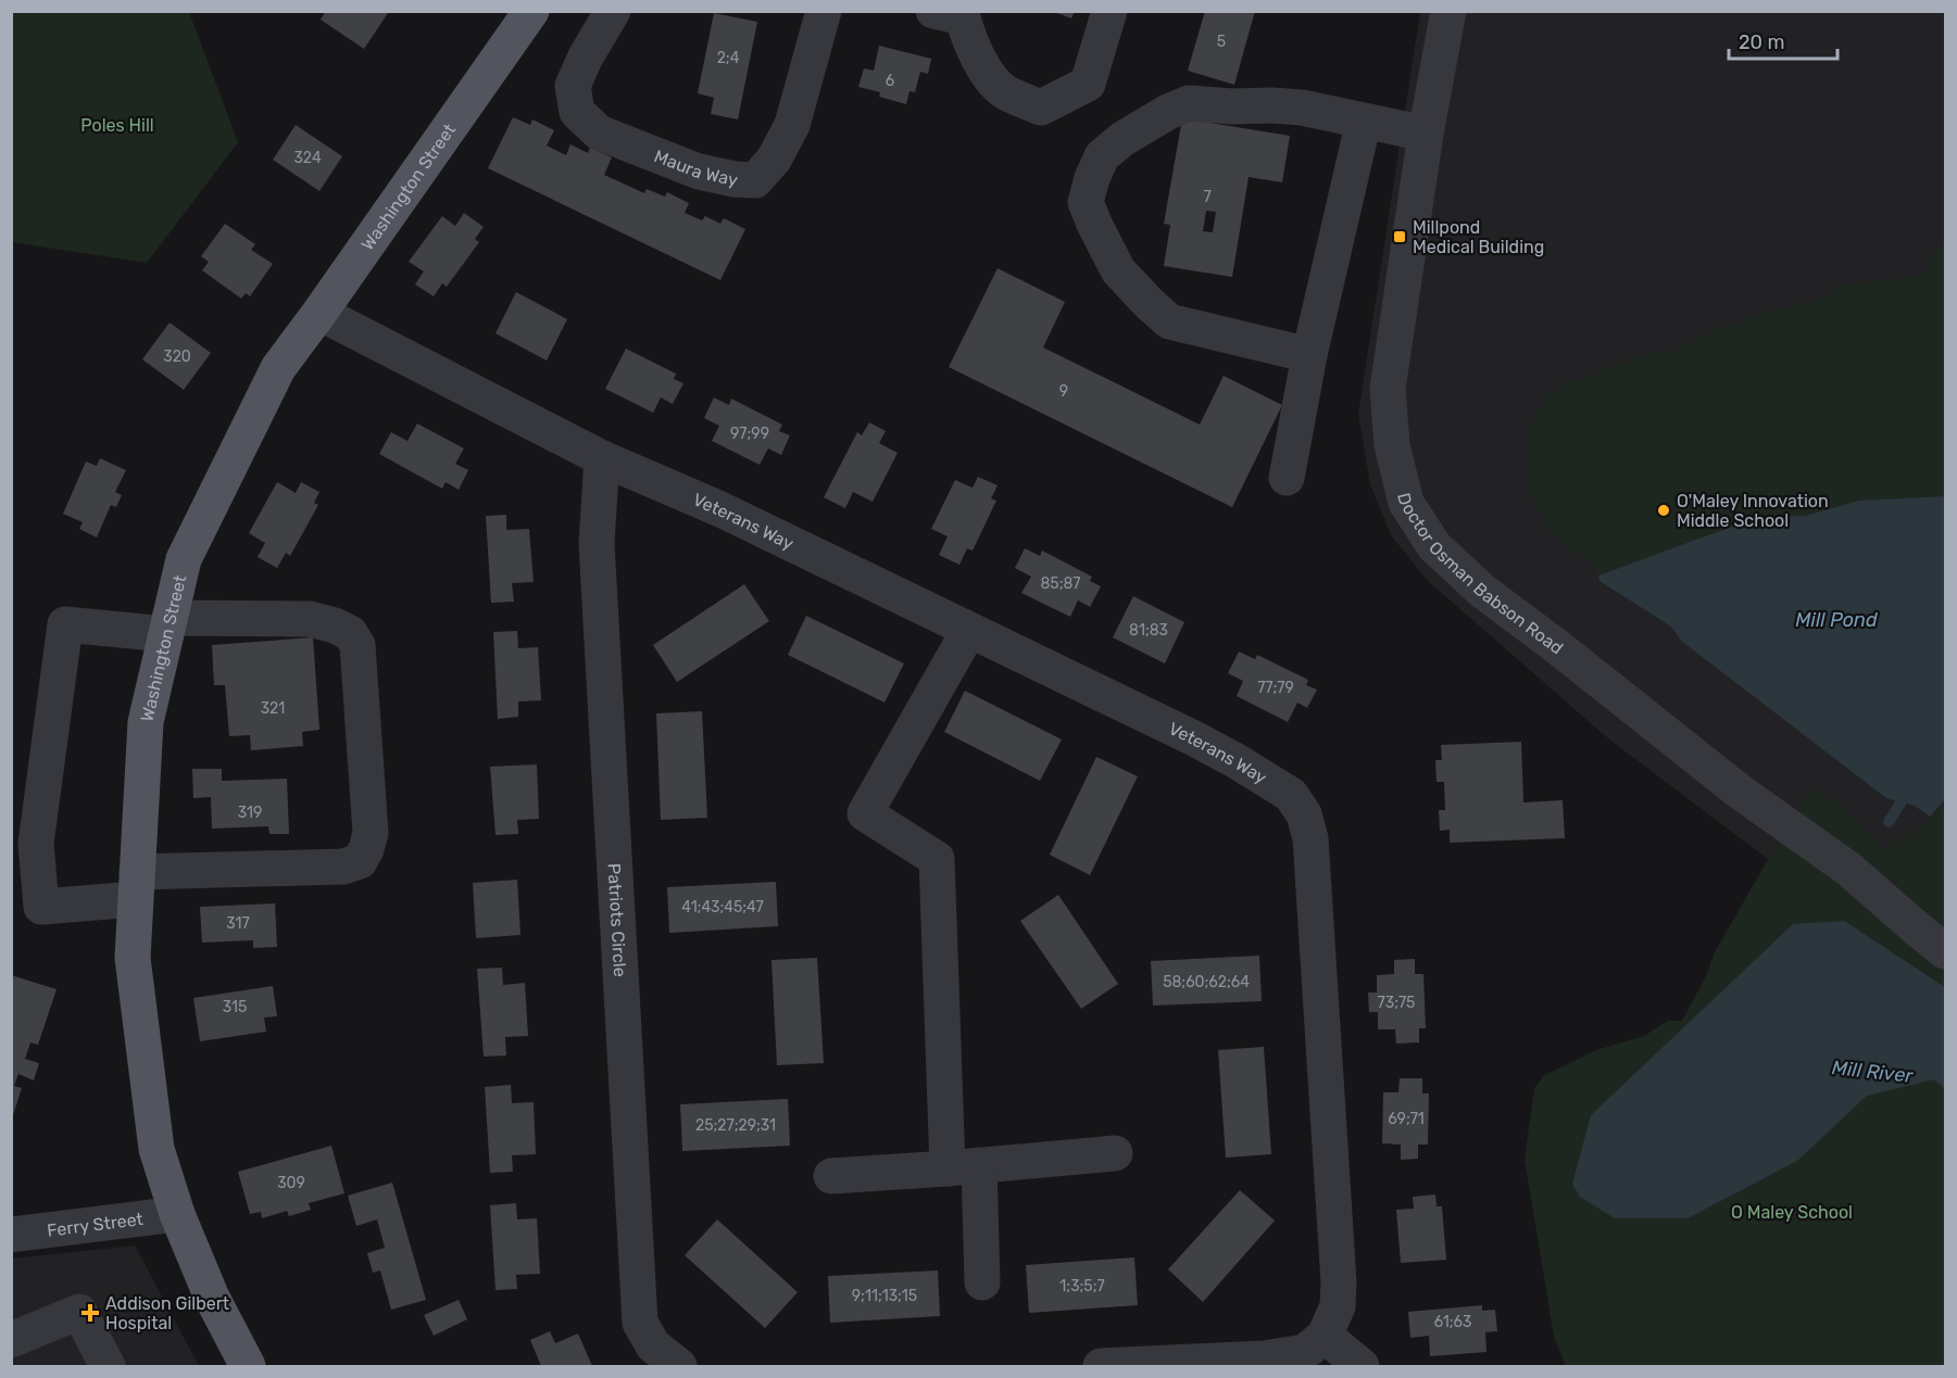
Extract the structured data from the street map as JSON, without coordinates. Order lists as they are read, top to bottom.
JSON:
{
  "streets": {
    "main road": ["Washington Street"],
    "street": [
      "Maura Way",
      "Veterans Way",
      "Doctor Osman Babson Road",
      "Patriots Circle",
      "Ferry Street"
    ]
  },
  "crossings": [
    ["Washington Street", "Veterans Way"],
    ["Washington Street", "Ferry Street"],
    ["Veterans Way", "Patriots Circle"]
  ],
  "water": ["Mill Pond", "Mill River"],
  "parks": ["Poles Hill", "O Maley School"],
  "places": {
    "transit": ["Millpond Medical Building"],
    "other": ["O'Maley Innovation Middle School"],
    "health": ["Addison Gilbert Hospital"]
  },
  "house_numbers": [
    "5",
    "2;4",
    "6",
    "324",
    "7",
    "320",
    "9",
    "97;99",
    "85;87",
    "81;83",
    "77;79",
    "321",
    "319",
    "41;43;45;47",
    "317",
    "58;60;62;64",
    "73;75",
    "315",
    "69;71",
    "25;27;29;31",
    "309",
    "1;3;5;7",
    "9;11;13;15",
    "61;63"
  ],
  "scale_bar": "20 m"
}
